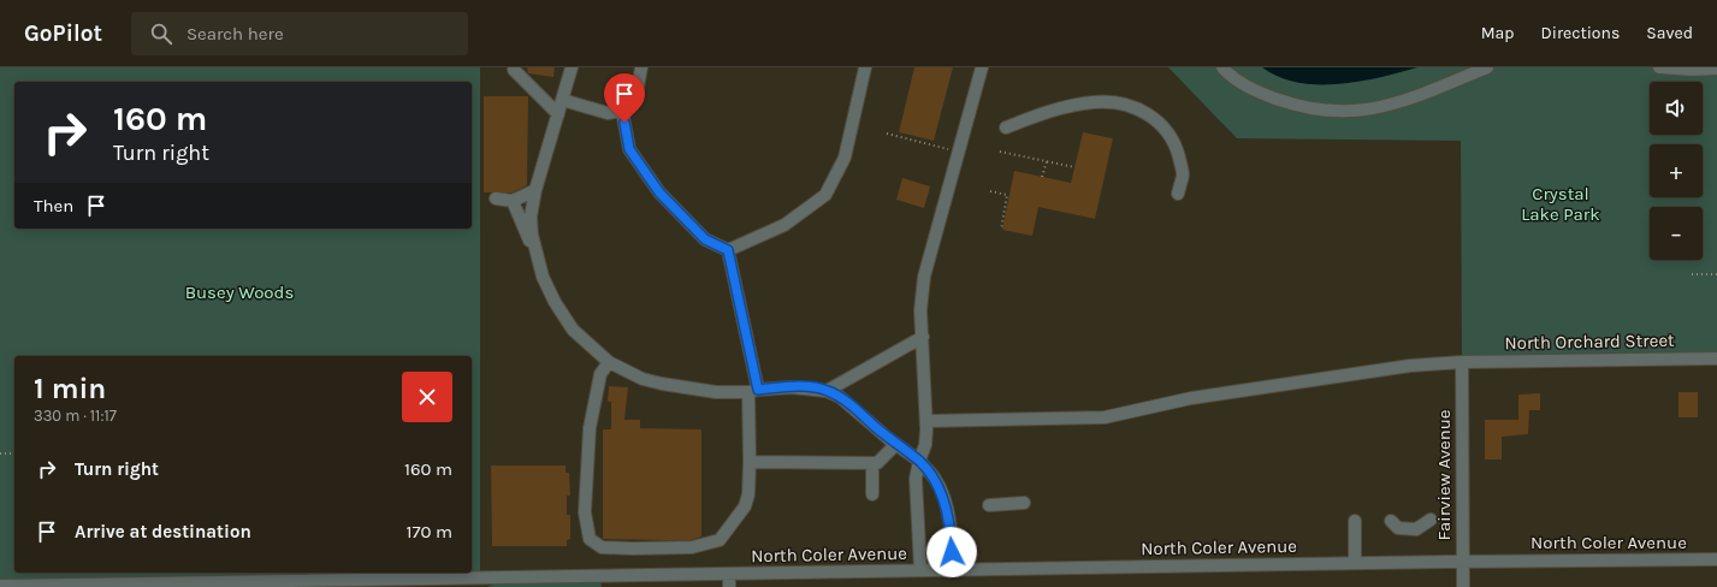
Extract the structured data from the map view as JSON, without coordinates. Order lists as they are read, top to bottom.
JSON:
{
  "streets": {
    "street": ["North Orchard Street", "Fairview Avenue", "North Coler Avenue"]
  },
  "crossings": [
    ["North Orchard Street", "Fairview Avenue"],
    ["Fairview Avenue", "North Coler Avenue"]
  ],
  "parks": ["Crystal Lake Park", "Busey Woods"],
  "page": {
    "header": "GoPilot",
    "search": "Search here",
    "nav": ["Map", "Directions", "Saved"],
    "map_buttons": ["+", "−"],
    "turn": ["160 m", "Turn right"],
    "then": "Then",
    "heading": ["1 min", "330 m · 11:17"],
    "list": [
      {
        "name": "Turn right",
        "value": "160 m"
      },
      {
        "name": "Arrive at destination",
        "value": "170 m"
      }
    ]
  }
}
